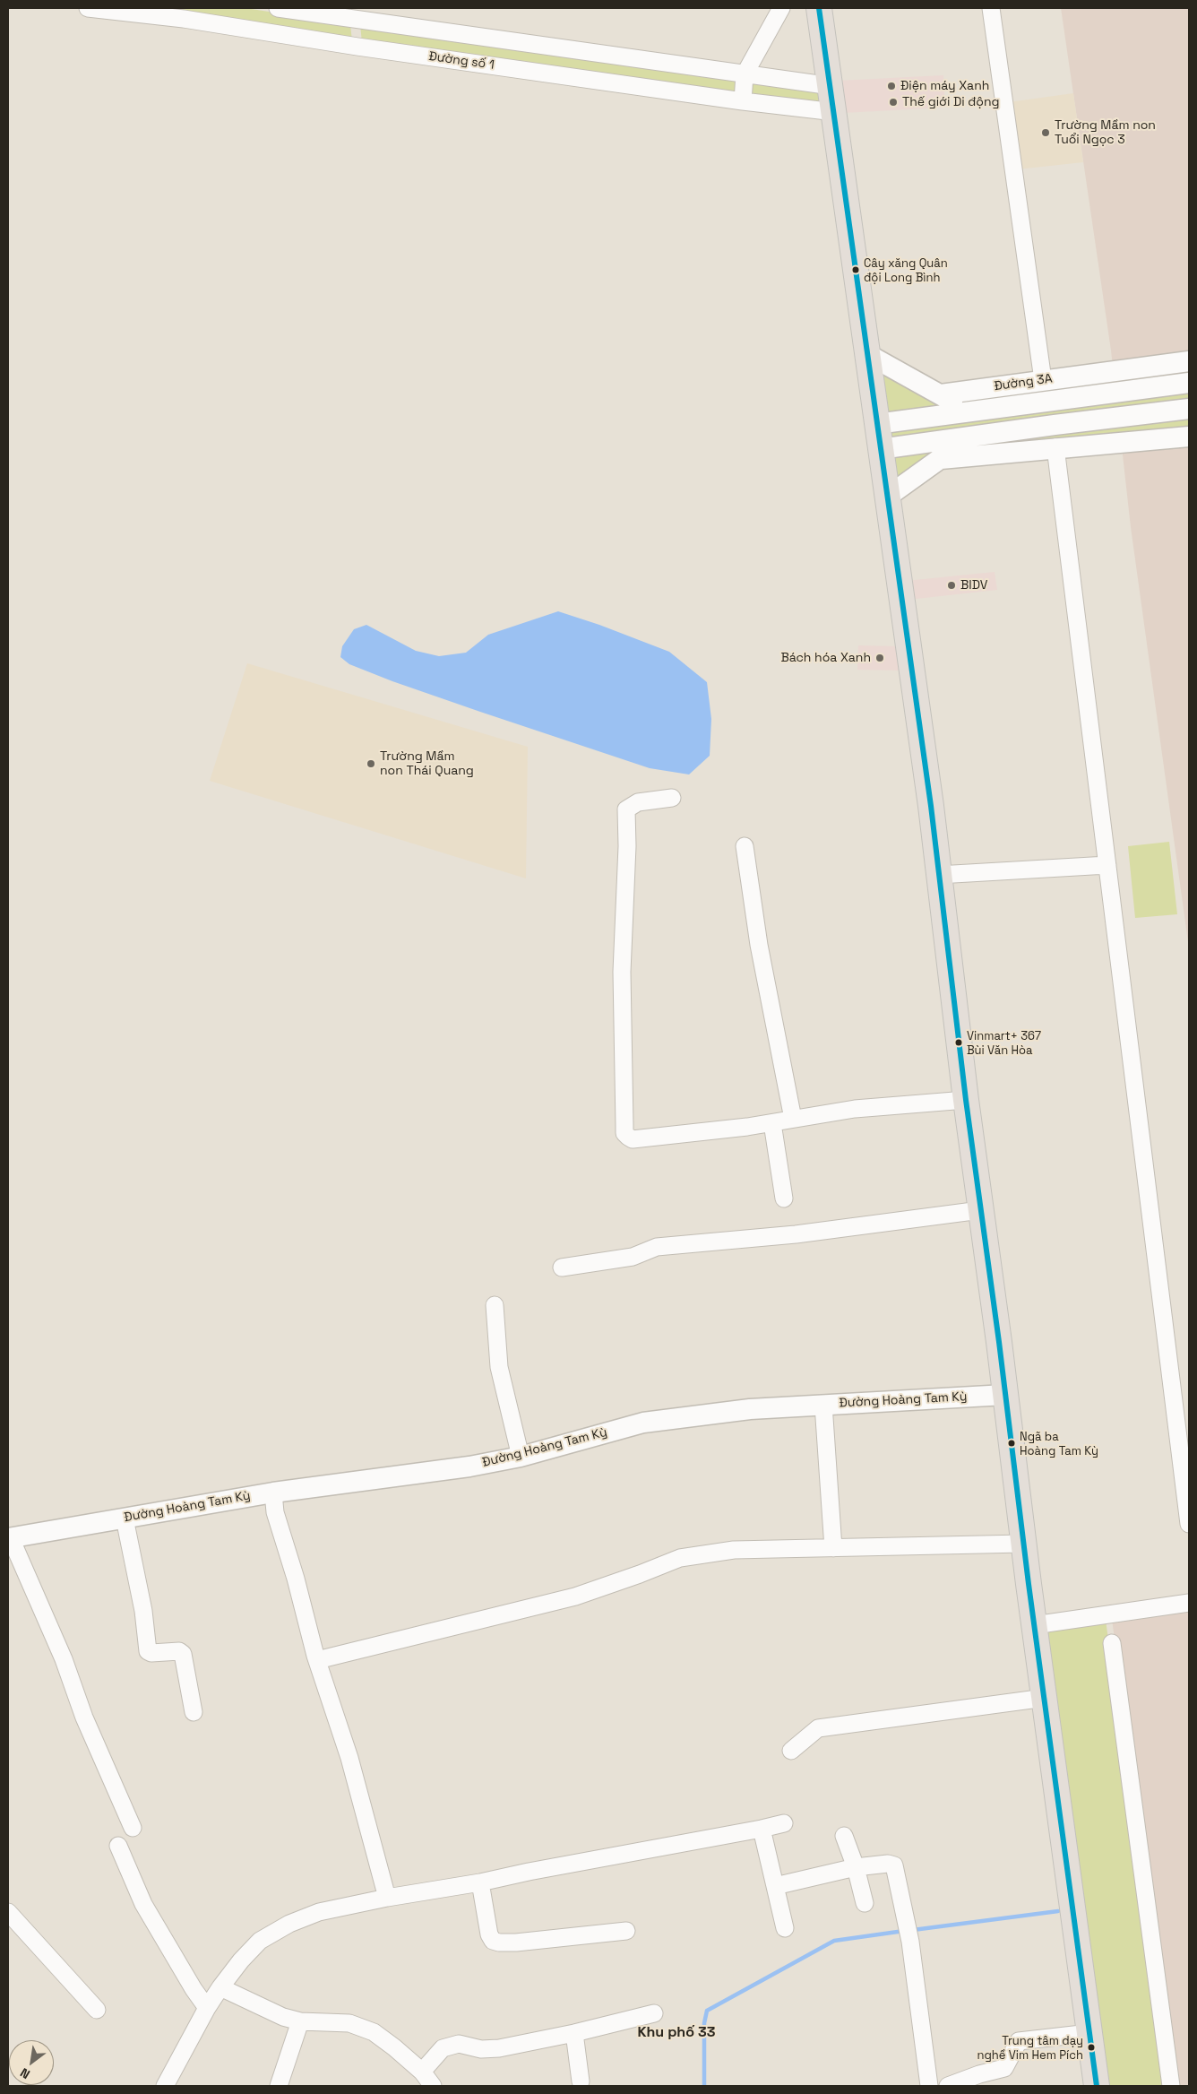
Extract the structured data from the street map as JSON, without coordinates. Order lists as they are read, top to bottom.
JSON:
{
  "streets": {
    "street": ["Đường số 1", "Đường 3A", "Đường Hoàng Tam Kỳ"]
  },
  "districts": ["Khu phố 33"],
  "places": [
    "Điện máy Xanh",
    "Thế giới Di động",
    "Trường Mầm non Tuổi Ngọc 3",
    "Cây xăng Quân đội Long Bình",
    "BIDV",
    "Bách hóa Xanh",
    "Trường Mầm non Thái Quang",
    "Vinmart+ 367 Bùi Văn Hòa",
    "Ngã ba Hoàng Tam Kỳ",
    "Trung tâm dạy nghề Vim Hem Pích"
  ],
  "north": "bottom left"
}
